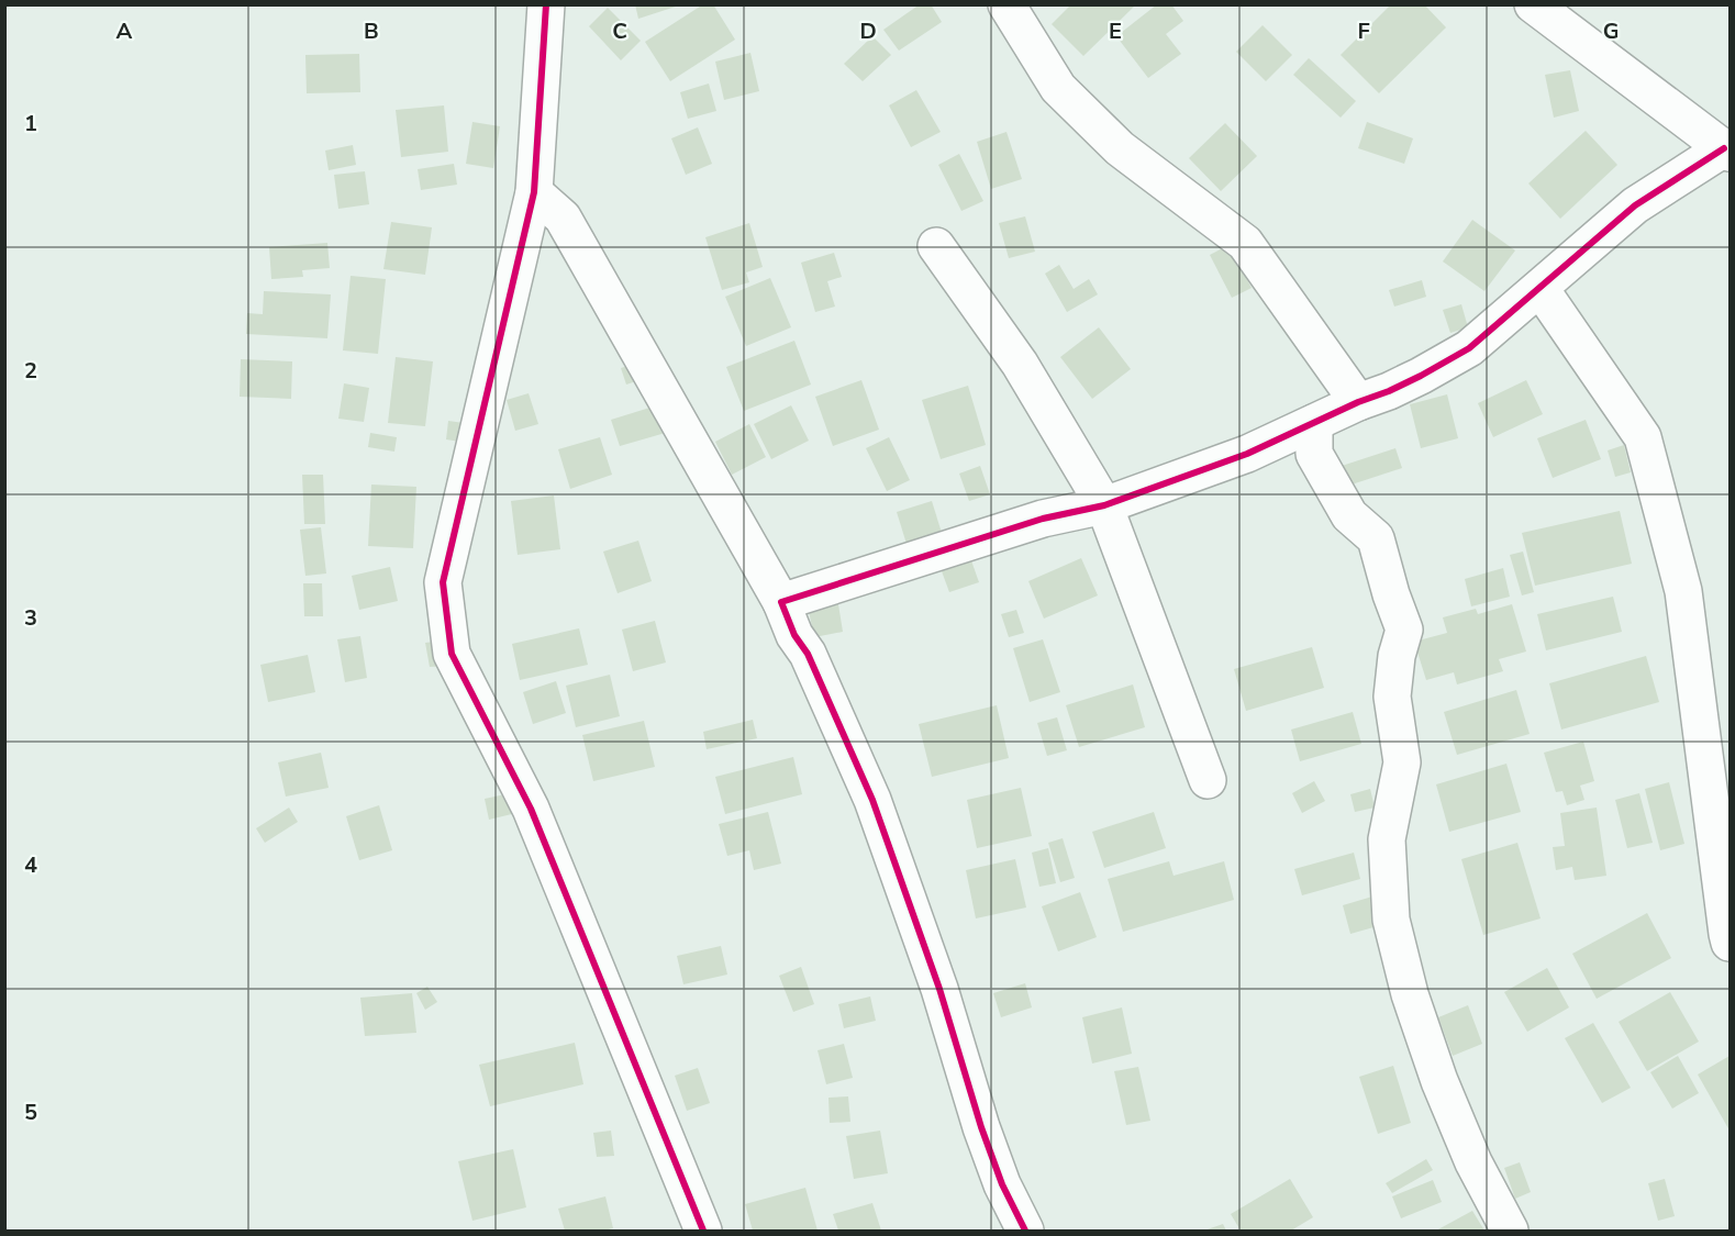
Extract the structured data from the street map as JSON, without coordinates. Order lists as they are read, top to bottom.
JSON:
{
  "grid": {
    "columns": [
      "A",
      "B",
      "C",
      "D",
      "E",
      "F",
      "G"
    ],
    "rows": [
      "1",
      "2",
      "3",
      "4",
      "5"
    ]
  }
}
